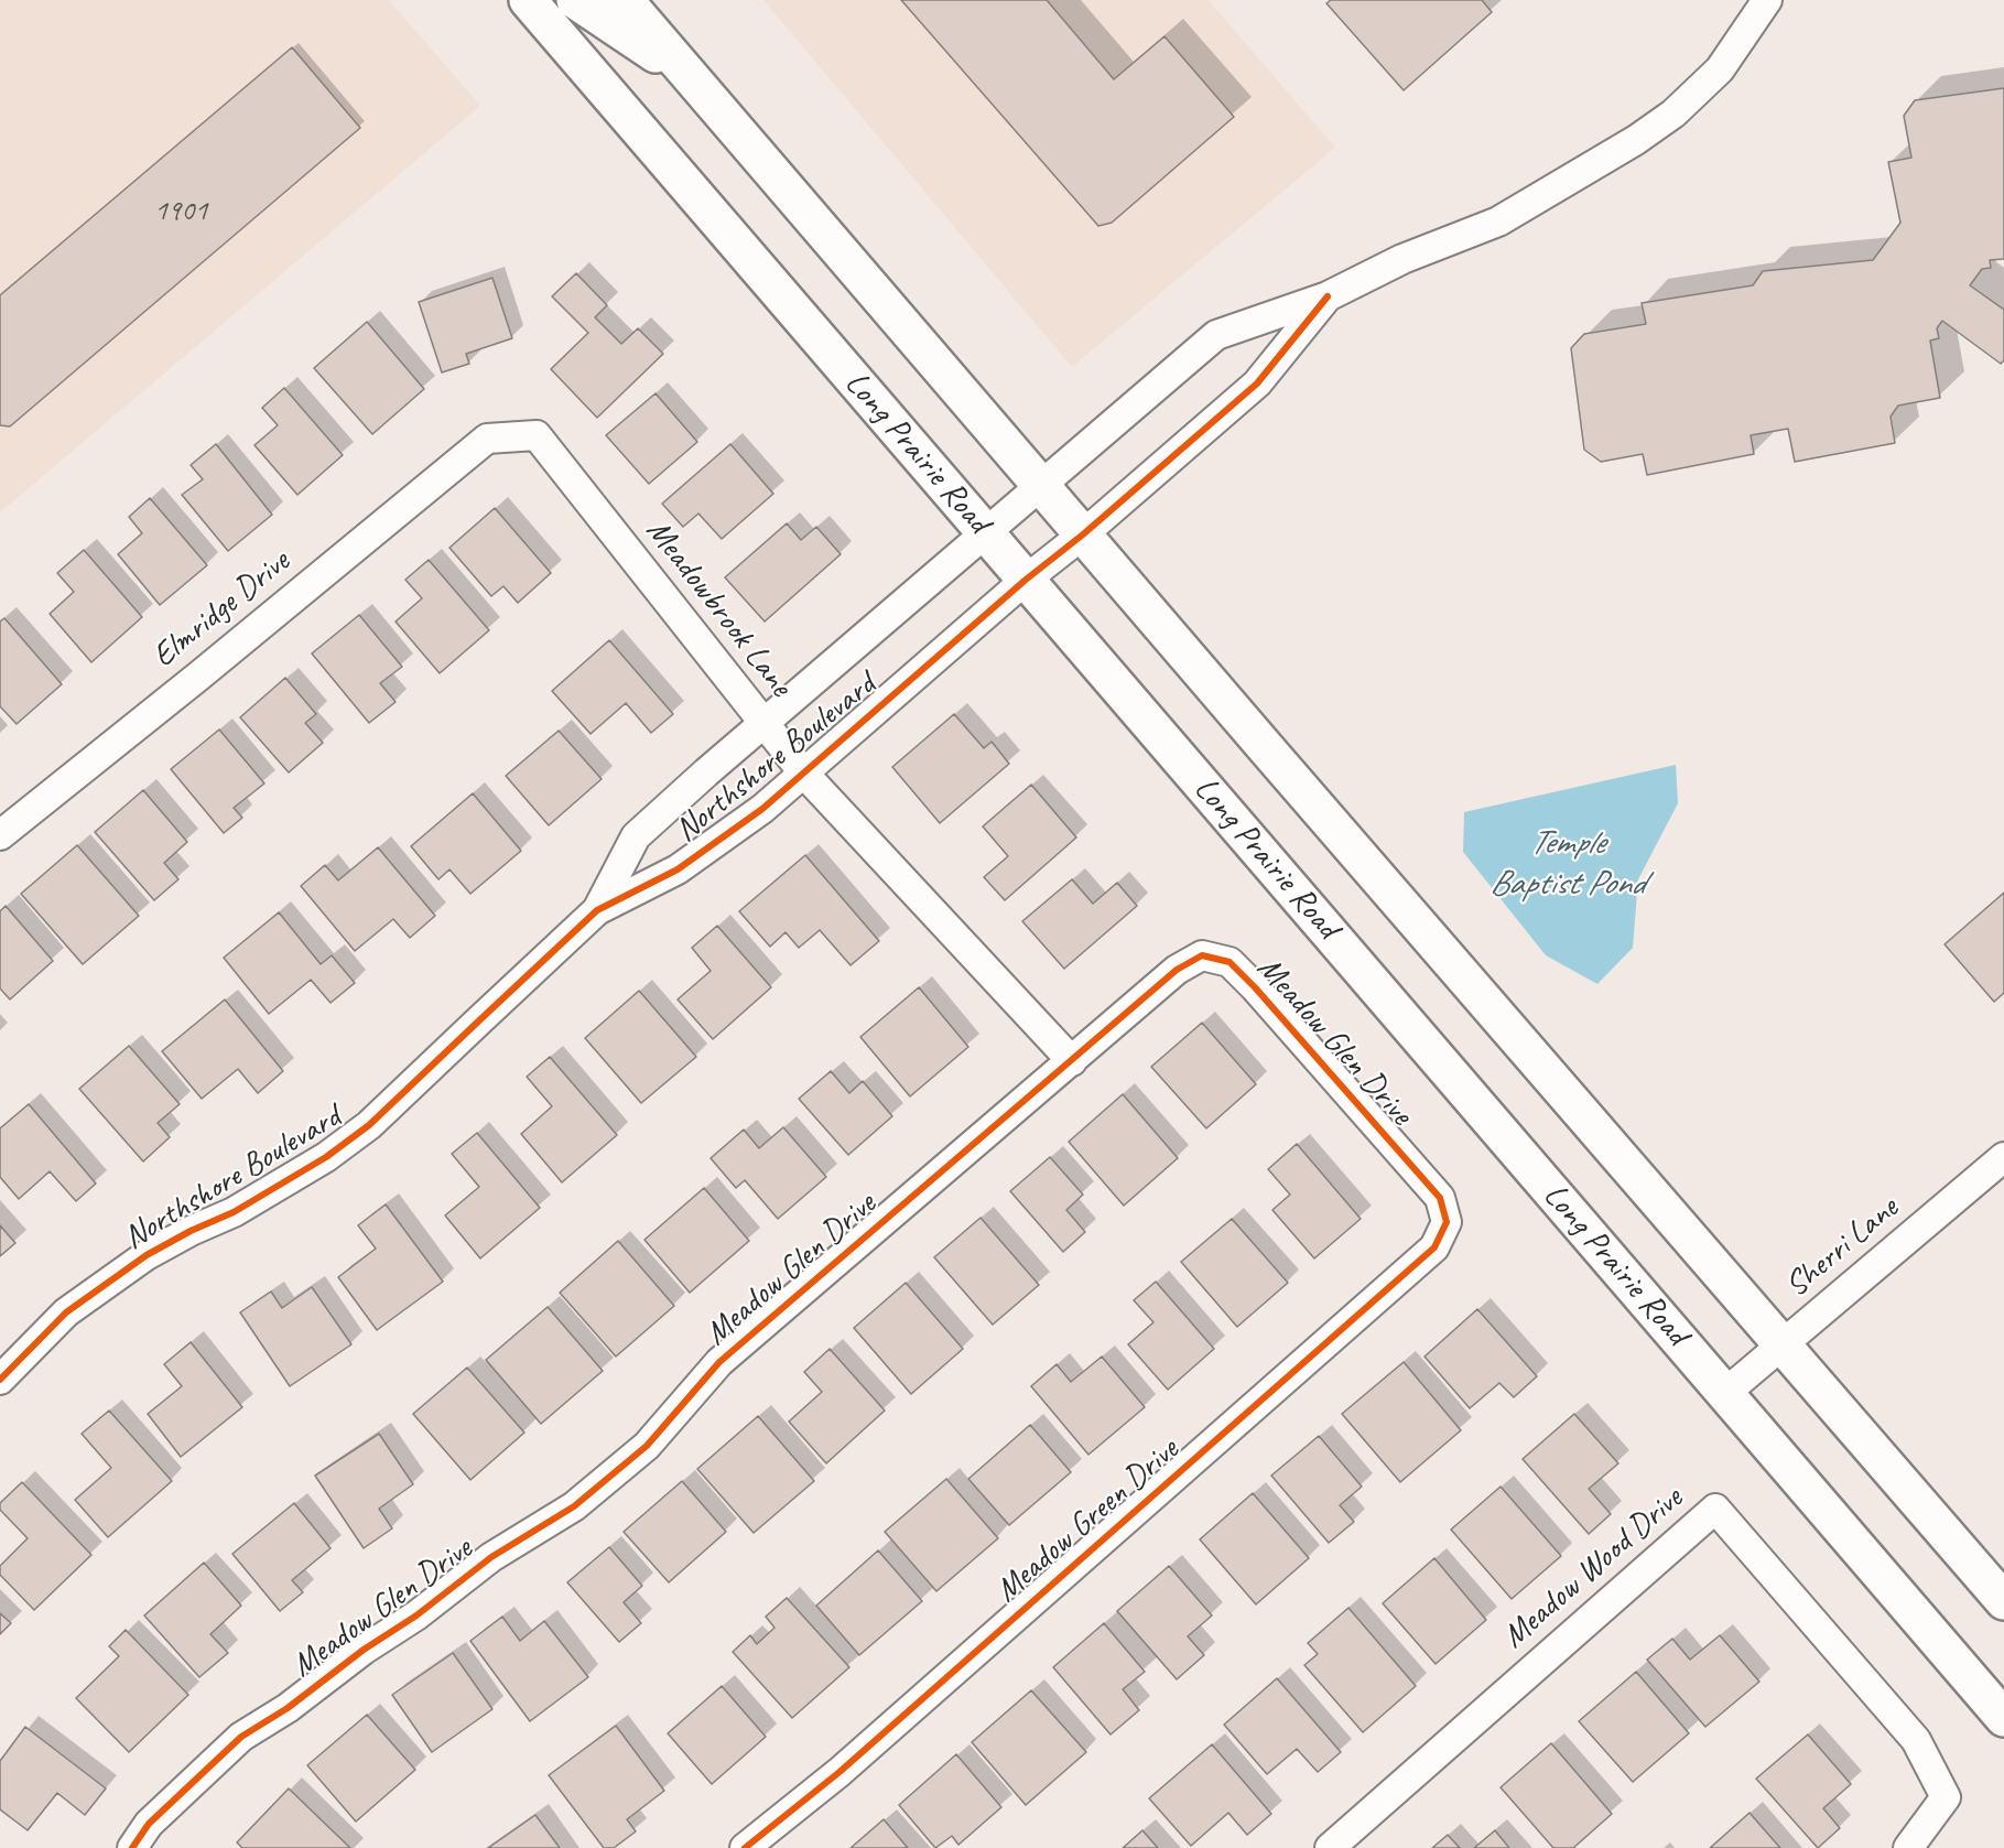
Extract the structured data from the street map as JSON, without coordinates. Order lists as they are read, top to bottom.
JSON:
{
  "streets": {
    "main road": ["Long Prairie Road"],
    "street": [
      "Meadowbrook Lane",
      "Elmridge Drive",
      "Northshore Boulevard",
      "Meadow Glen Drive",
      "Sherri Lane",
      "Meadow Green Drive",
      "Meadow Wood Drive"
    ]
  },
  "crossings": [
    ["Long Prairie Road", "Northshore Boulevard"],
    ["Long Prairie Road", "Sherri Lane"],
    ["Meadowbrook Lane", "Elmridge Drive"],
    ["Meadowbrook Lane", "Northshore Boulevard"],
    ["Meadowbrook Lane", "Meadow Glen Drive"],
    ["Meadow Glen Drive", "Meadow Green Drive"]
  ],
  "water": ["Temple Baptist Pond"],
  "house_numbers": ["1901"]
}
